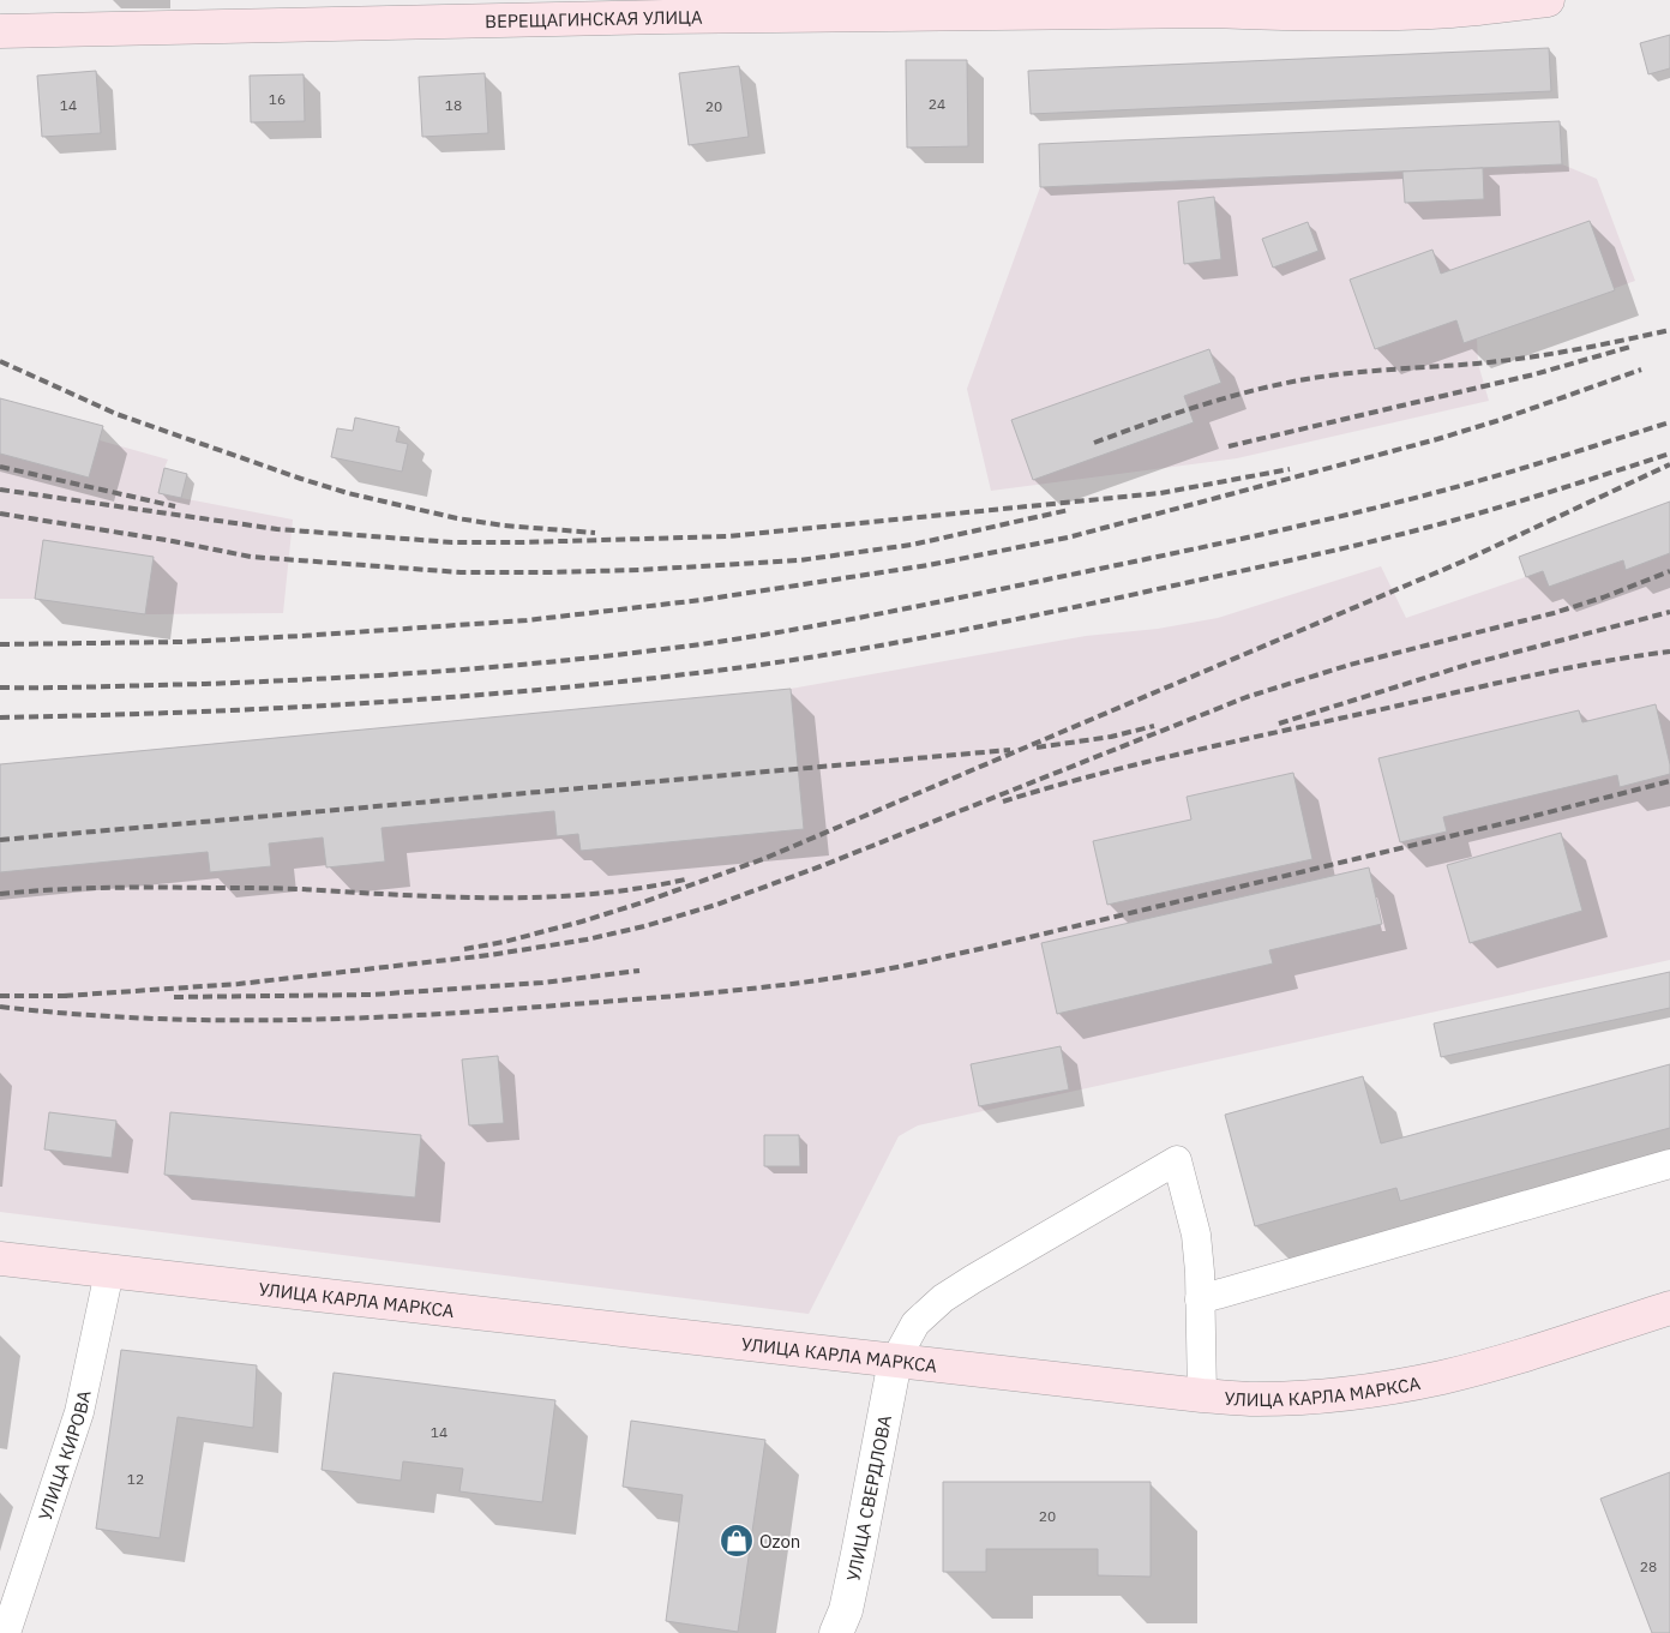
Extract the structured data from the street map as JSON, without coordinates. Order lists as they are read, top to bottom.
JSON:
{
  "streets": {
    "main road": ["ВЕРЕЩАГИНСКАЯ УЛИЦА", "УЛИЦА КАРЛА МАРКСА"],
    "street": ["УЛИЦА КИРОВА", "УЛИЦА СВЕРДЛОВА"]
  },
  "crossings": [
    ["УЛИЦА КАРЛА МАРКСА", "УЛИЦА КИРОВА"],
    ["УЛИЦА КАРЛА МАРКСА", "УЛИЦА СВЕРДЛОВА"]
  ],
  "places": {
    "shop": ["Ozon"]
  },
  "house_numbers": [
    "16",
    "24",
    "14",
    "18",
    "20",
    "14",
    "12",
    "20",
    "28"
  ]
}
